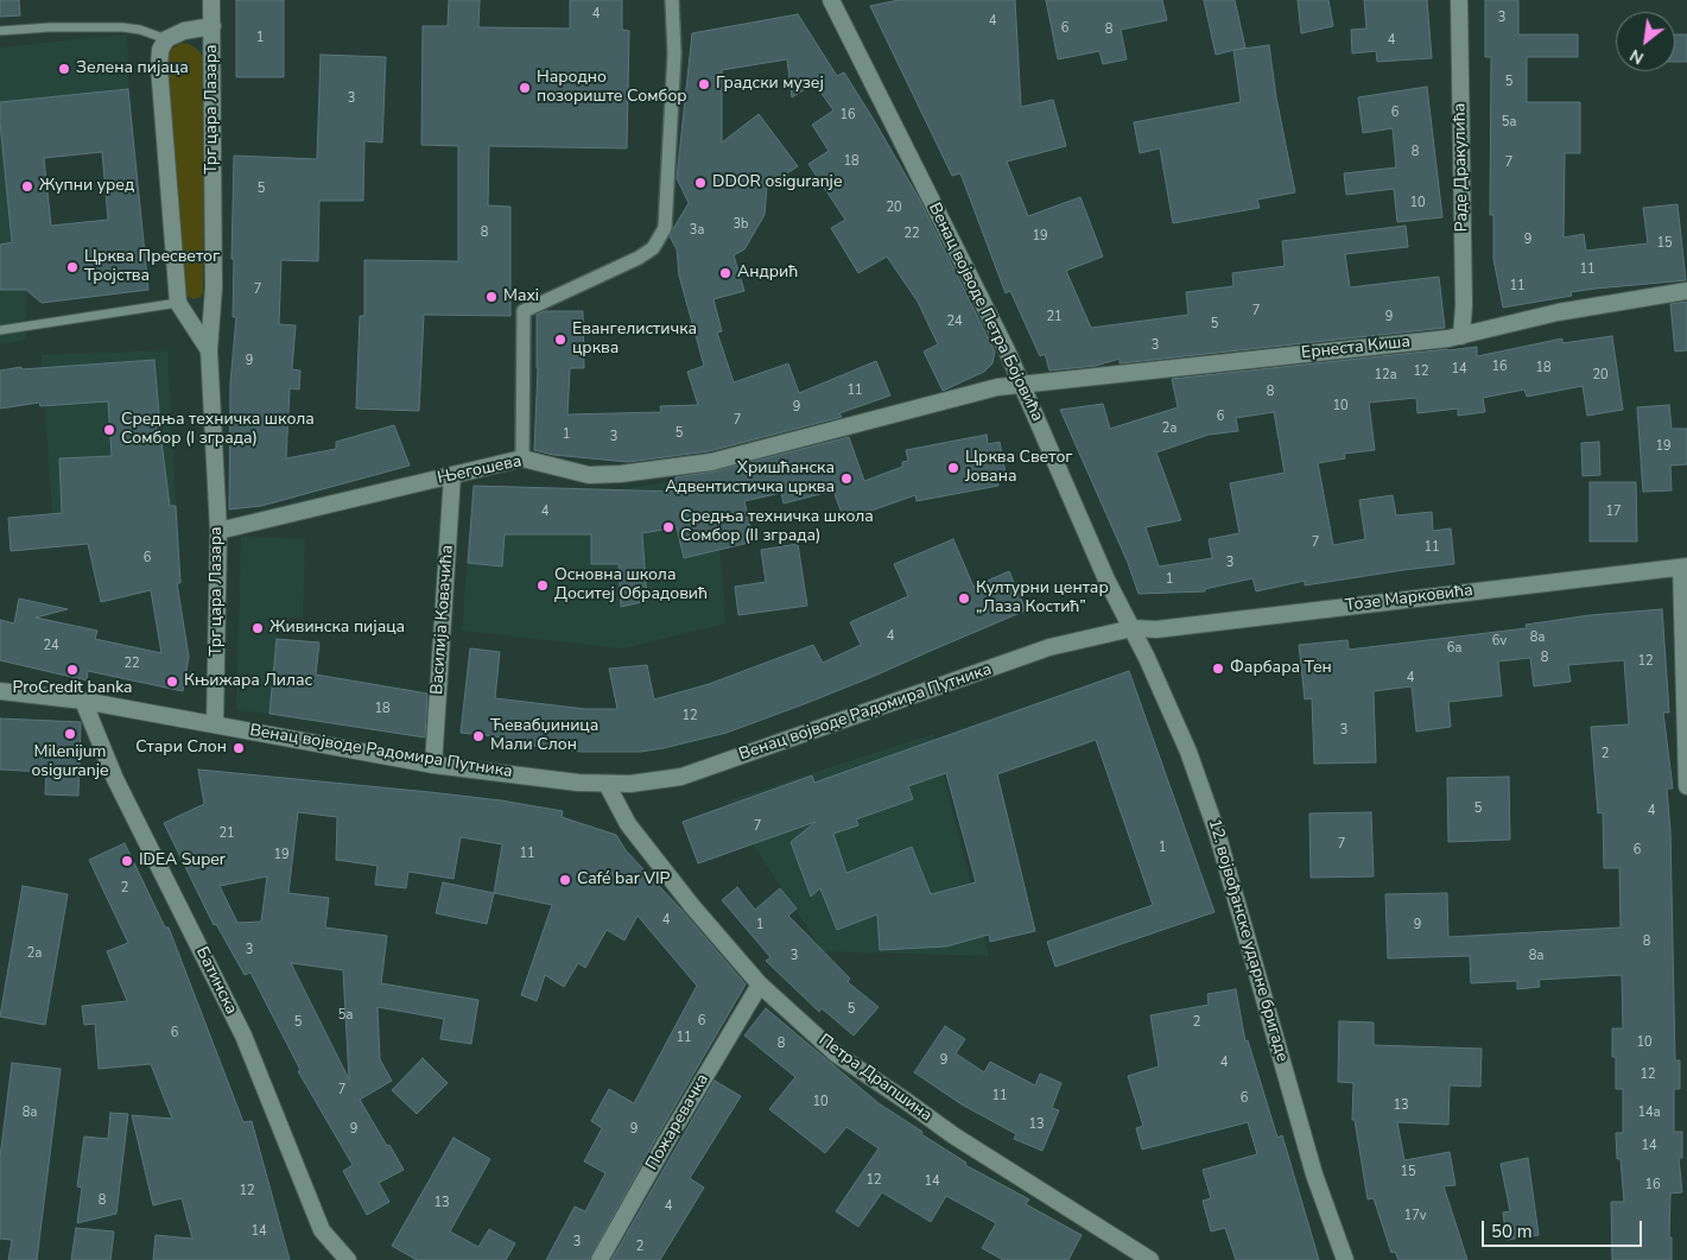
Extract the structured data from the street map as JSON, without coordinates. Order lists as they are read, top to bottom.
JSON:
{
  "streets": {
    "street": [
      "Трг цара Лазара",
      "Раде Дракулића",
      "Венац војводе Петра Бојовића",
      "Ернеста Киша",
      "Његошева",
      "Тозе Марковића",
      "Василија Ковачића",
      "Венац војводе Радомира Путника",
      "12. војвођанске ударне бригаде",
      "Батинска",
      "Петра Драпшина",
      "Пожаревачка"
    ]
  },
  "crossings": [
    ["Трг цара Лазара", "Његошева"],
    ["Трг цара Лазара", "Венац војводе Радомира Путника"],
    ["Раде Дракулића", "Ернеста Киша"],
    ["Венац војводе Петра Бојовића", "Ернеста Киша"],
    ["Венац војводе Петра Бојовића", "Његошева"],
    ["Венац војводе Петра Бојовића", "Тозе Марковића"],
    ["Венац војводе Петра Бојовића", "Венац војводе Радомира Путника"],
    ["Венац војводе Петра Бојовића", "12. војвођанске ударне бригаде"],
    ["Ернеста Киша", "Његошева"],
    ["Његошева", "Василија Ковачића"],
    ["Тозе Марковића", "Венац војводе Радомира Путника"],
    ["Тозе Марковића", "12. војвођанске ударне бригаде"],
    ["Василија Ковачића", "Венац војводе Радомира Путника"],
    ["Венац војводе Радомира Путника", "12. војвођанске ударне бригаде"],
    ["Венац војводе Радомира Путника", "Батинска"],
    ["Венац војводе Радомира Путника", "Петра Драпшина"],
    ["Петра Драпшина", "Пожаревачка"]
  ],
  "places": [
    "Зелена пијаца",
    "Градски музеј",
    "Народно позориште Сомбор",
    "DDOR osiguranje",
    "Жупни уред",
    "Црква Пресветог Тројства",
    "Андрић",
    "Maxi",
    "Евангелистичка црква",
    "Средња техничка школа Сомбор (I зграда)",
    "Црква Светог Јована",
    "Хришћанска Адвентистичка црква",
    "Средња техничка школа Сомбор (II зграда)",
    "Основна школа Доситеј Обрадовић",
    "Културни центар „Лаза Костић”",
    "Живинска пијаца",
    "Фарбара Тен",
    "ProCredit banka",
    "Књижара Лилас",
    "Milenijum osiguranje",
    "Ћевабџиница Мали Слон",
    "Стари Слон",
    "IDEA Super",
    "Café bar VIP"
  ],
  "house_numbers": [
    "4",
    "3",
    "4",
    "6",
    "8",
    "1",
    "4",
    "5",
    "3",
    "6",
    "16",
    "5a",
    "8",
    "18",
    "7",
    "5",
    "10",
    "20",
    "3b",
    "3a",
    "8",
    "22",
    "19",
    "9",
    "15",
    "11",
    "11",
    "7",
    "7",
    "21",
    "9",
    "24",
    "5",
    "3",
    "9",
    "16",
    "18",
    "14",
    "12",
    "12a",
    "20",
    "11",
    "8",
    "10",
    "9",
    "6",
    "7",
    "2a",
    "5",
    "1",
    "3",
    "19",
    "4",
    "17",
    "7",
    "11",
    "6",
    "3",
    "1",
    "4",
    "8a",
    "6v",
    "24",
    "6a",
    "8",
    "12",
    "22",
    "4",
    "18",
    "12",
    "3",
    "2",
    "5",
    "4",
    "7",
    "21",
    "7",
    "1",
    "6",
    "11",
    "19",
    "2",
    "4",
    "1",
    "9",
    "8",
    "3",
    "2a",
    "3",
    "8a",
    "5",
    "5a",
    "6",
    "5",
    "2",
    "6",
    "11",
    "10",
    "8",
    "9",
    "4",
    "12",
    "7",
    "11",
    "6",
    "10",
    "13",
    "8a",
    "14a",
    "13",
    "9",
    "9",
    "14",
    "15",
    "12",
    "14",
    "16",
    "12",
    "8",
    "13",
    "4",
    "17v",
    "14",
    "3",
    "2"
  ],
  "scale_bar": "50 m",
  "north": "bottom left"
}
